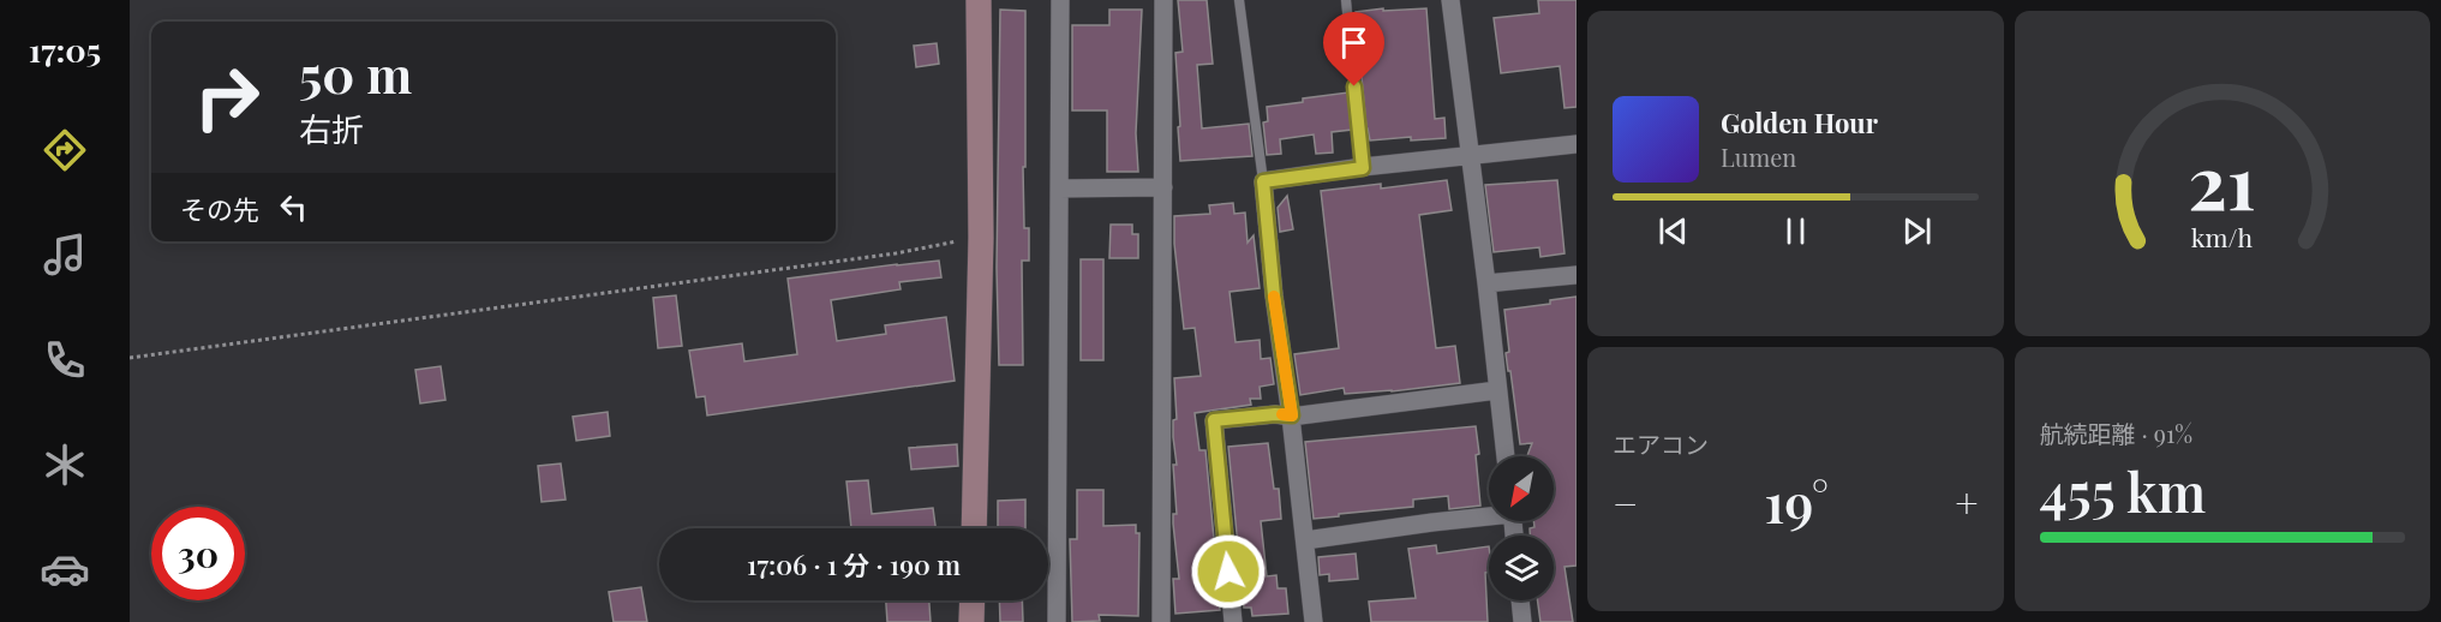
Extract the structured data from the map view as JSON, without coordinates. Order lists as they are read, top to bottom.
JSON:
{
  "north": "bottom left",
  "page": {
    "tabs": "17:05",
    "turn": ["50 m", "右折"],
    "song": ["Golden Hour", "Lumen"],
    "then": "その先",
    "tile": [
      "エアコン",
      ["航続距離 · 91%", "455 km"]
    ],
    "heat": ["−", "19°", "+"],
    "limit": "30",
    "trip": "17:06 · 1 分 · 190 m",
    "gauge": ["21", "km/h"]
  }
}
